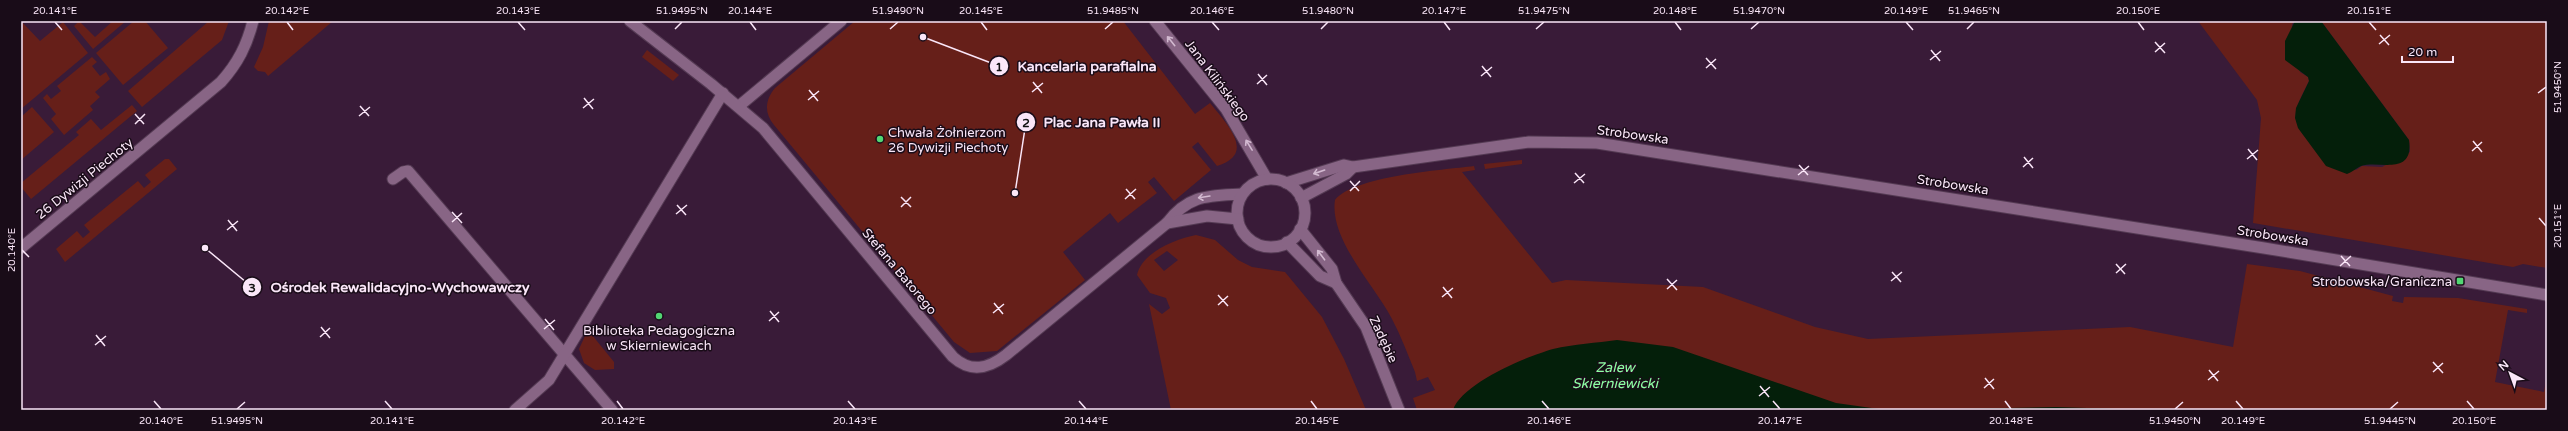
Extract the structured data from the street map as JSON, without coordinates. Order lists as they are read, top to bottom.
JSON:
{
  "streets": {
    "street": [
      "Jana Kilińskiego",
      "Strobowska",
      "26 Dywizji Piechoty",
      "Stefana Batorego",
      "Zadębie"
    ]
  },
  "crossings": [
    ["Jana Kilińskiego", "Strobowska"],
    ["Jana Kilińskiego", "Stefana Batorego"],
    ["Jana Kilińskiego", "Zadębie"],
    ["Strobowska", "Stefana Batorego"],
    ["Strobowska", "Zadębie"],
    ["Stefana Batorego", "Zadębie"]
  ],
  "one_way": ["Jana Kilińskiego"],
  "water": ["Zalew Skierniewicki"],
  "places": {
    "other": [
      "Kancelaria parafialna",
      "Chwała Żołnierzom 26 Dywizji Piechoty",
      "Plac Jana Pawła II",
      "Ośrodek Rewalidacyjno-Wychowawczy",
      "Biblioteka Pedagogiczna w Skierniewicach"
    ],
    "transit": ["Strobowska/Graniczna"]
  },
  "scale_bar": "20 m",
  "north": "top left",
  "coordinates": [
    "20.141°E",
    "20.142°E",
    "20.143°E",
    "51.9495°N",
    "20.144°E",
    "51.9490°N",
    "20.145°E",
    "51.9485°N",
    "20.146°E",
    "51.9480°N",
    "20.147°E",
    "51.9475°N",
    "20.148°E",
    "51.9470°N",
    "20.149°E",
    "51.9465°N",
    "20.150°E",
    "20.151°E",
    "51.9450°N",
    "20.140°E",
    "51.9445°N"
  ]
}
